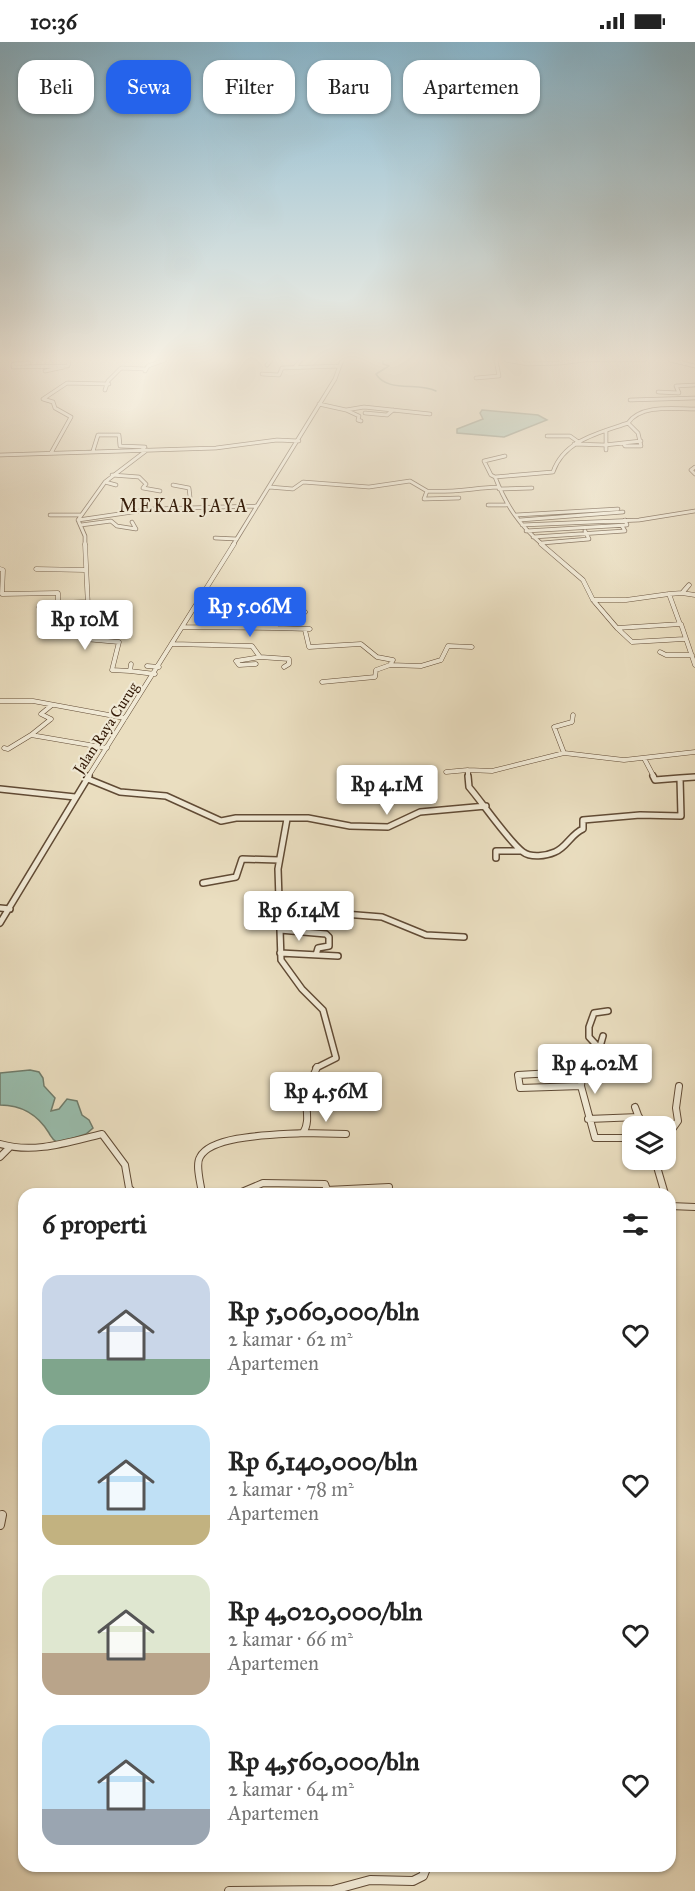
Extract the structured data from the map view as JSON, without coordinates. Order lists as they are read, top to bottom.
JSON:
{
  "streets": {
    "street": ["Jalan Raya Curug"]
  },
  "districts": ["MEKAR JAYA"],
  "page": {
    "status": "10:36",
    "chip": [
      "Beli",
      "Sewa",
      "Filter",
      "Baru",
      "Apartemen"
    ],
    "price": [
      "Rp 5.06M",
      "Rp 10M",
      "Rp 4.1M",
      "Rp 6.14M",
      "Rp 4.02M",
      "Rp 4.56M"
    ],
    "heading": "6 properti",
    "list": [
      {
        "name": "Rp 5,060,000/bln",
        "note": "2 kamar · 62 m² · Apartemen"
      },
      {
        "name": "Rp 6,140,000/bln",
        "note": "2 kamar · 78 m² · Apartemen"
      },
      {
        "name": "Rp 4,020,000/bln",
        "note": "2 kamar · 66 m² · Apartemen"
      },
      {
        "name": "Rp 4,560,000/bln",
        "note": "2 kamar · 64 m² · Apartemen"
      }
    ]
  }
}
